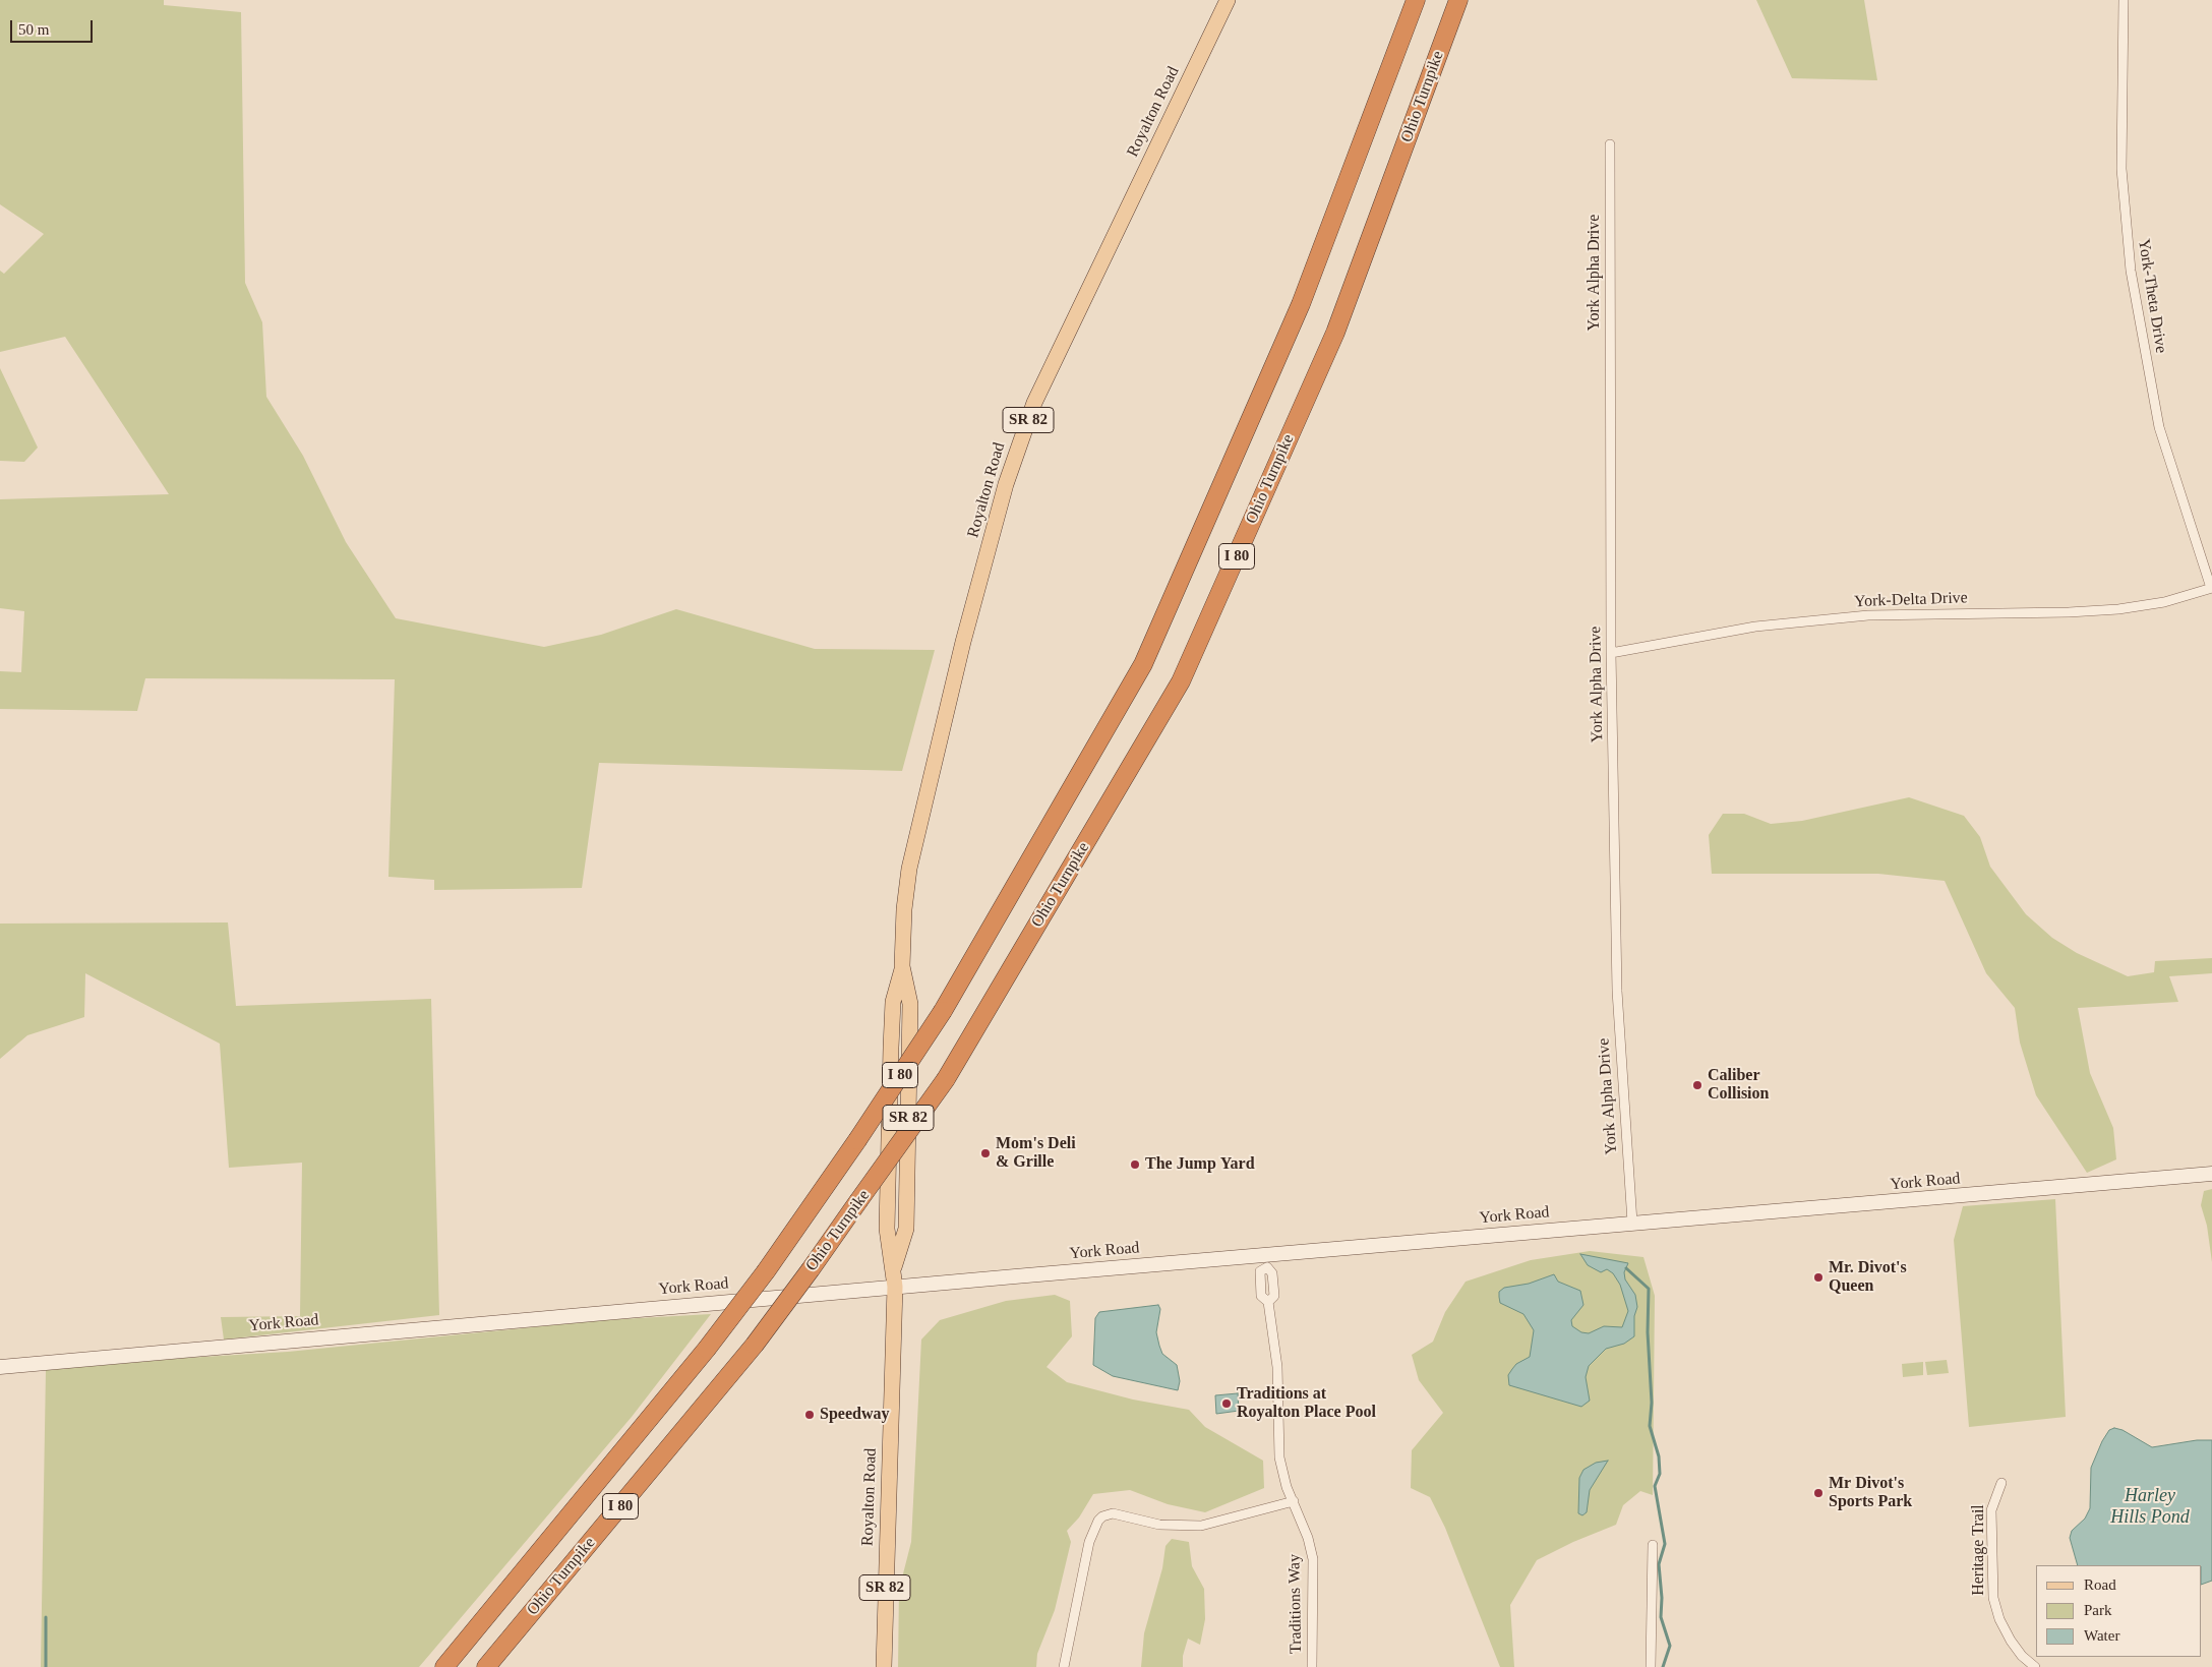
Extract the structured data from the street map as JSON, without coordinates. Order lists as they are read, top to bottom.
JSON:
{
  "streets": {
    "highway": ["Ohio Turnpike", "I 80"],
    "main road": ["Royalton Road", "SR 82"],
    "street": [
      "York Alpha Drive",
      "York-Theta Drive",
      "York-Delta Drive",
      "York Road",
      "Heritage Trail",
      "Traditions Way"
    ]
  },
  "crossings": [
    ["Royalton Road", "York Road"],
    ["York Alpha Drive", "York-Delta Drive"],
    ["York Alpha Drive", "York Road"],
    ["York-Theta Drive", "York-Delta Drive"],
    ["York Road", "Traditions Way"]
  ],
  "water": ["Harley Hills Pond"],
  "places": [
    "Caliber Collision",
    "Mom's Deli & Grille",
    "The Jump Yard",
    "Mr. Divot's Queen",
    "Traditions at Royalton Place Pool",
    "Speedway",
    "Mr Divot's Sports Park"
  ],
  "legend": ["Road", "Park", "Water"],
  "scale_bar": "50 m"
}
